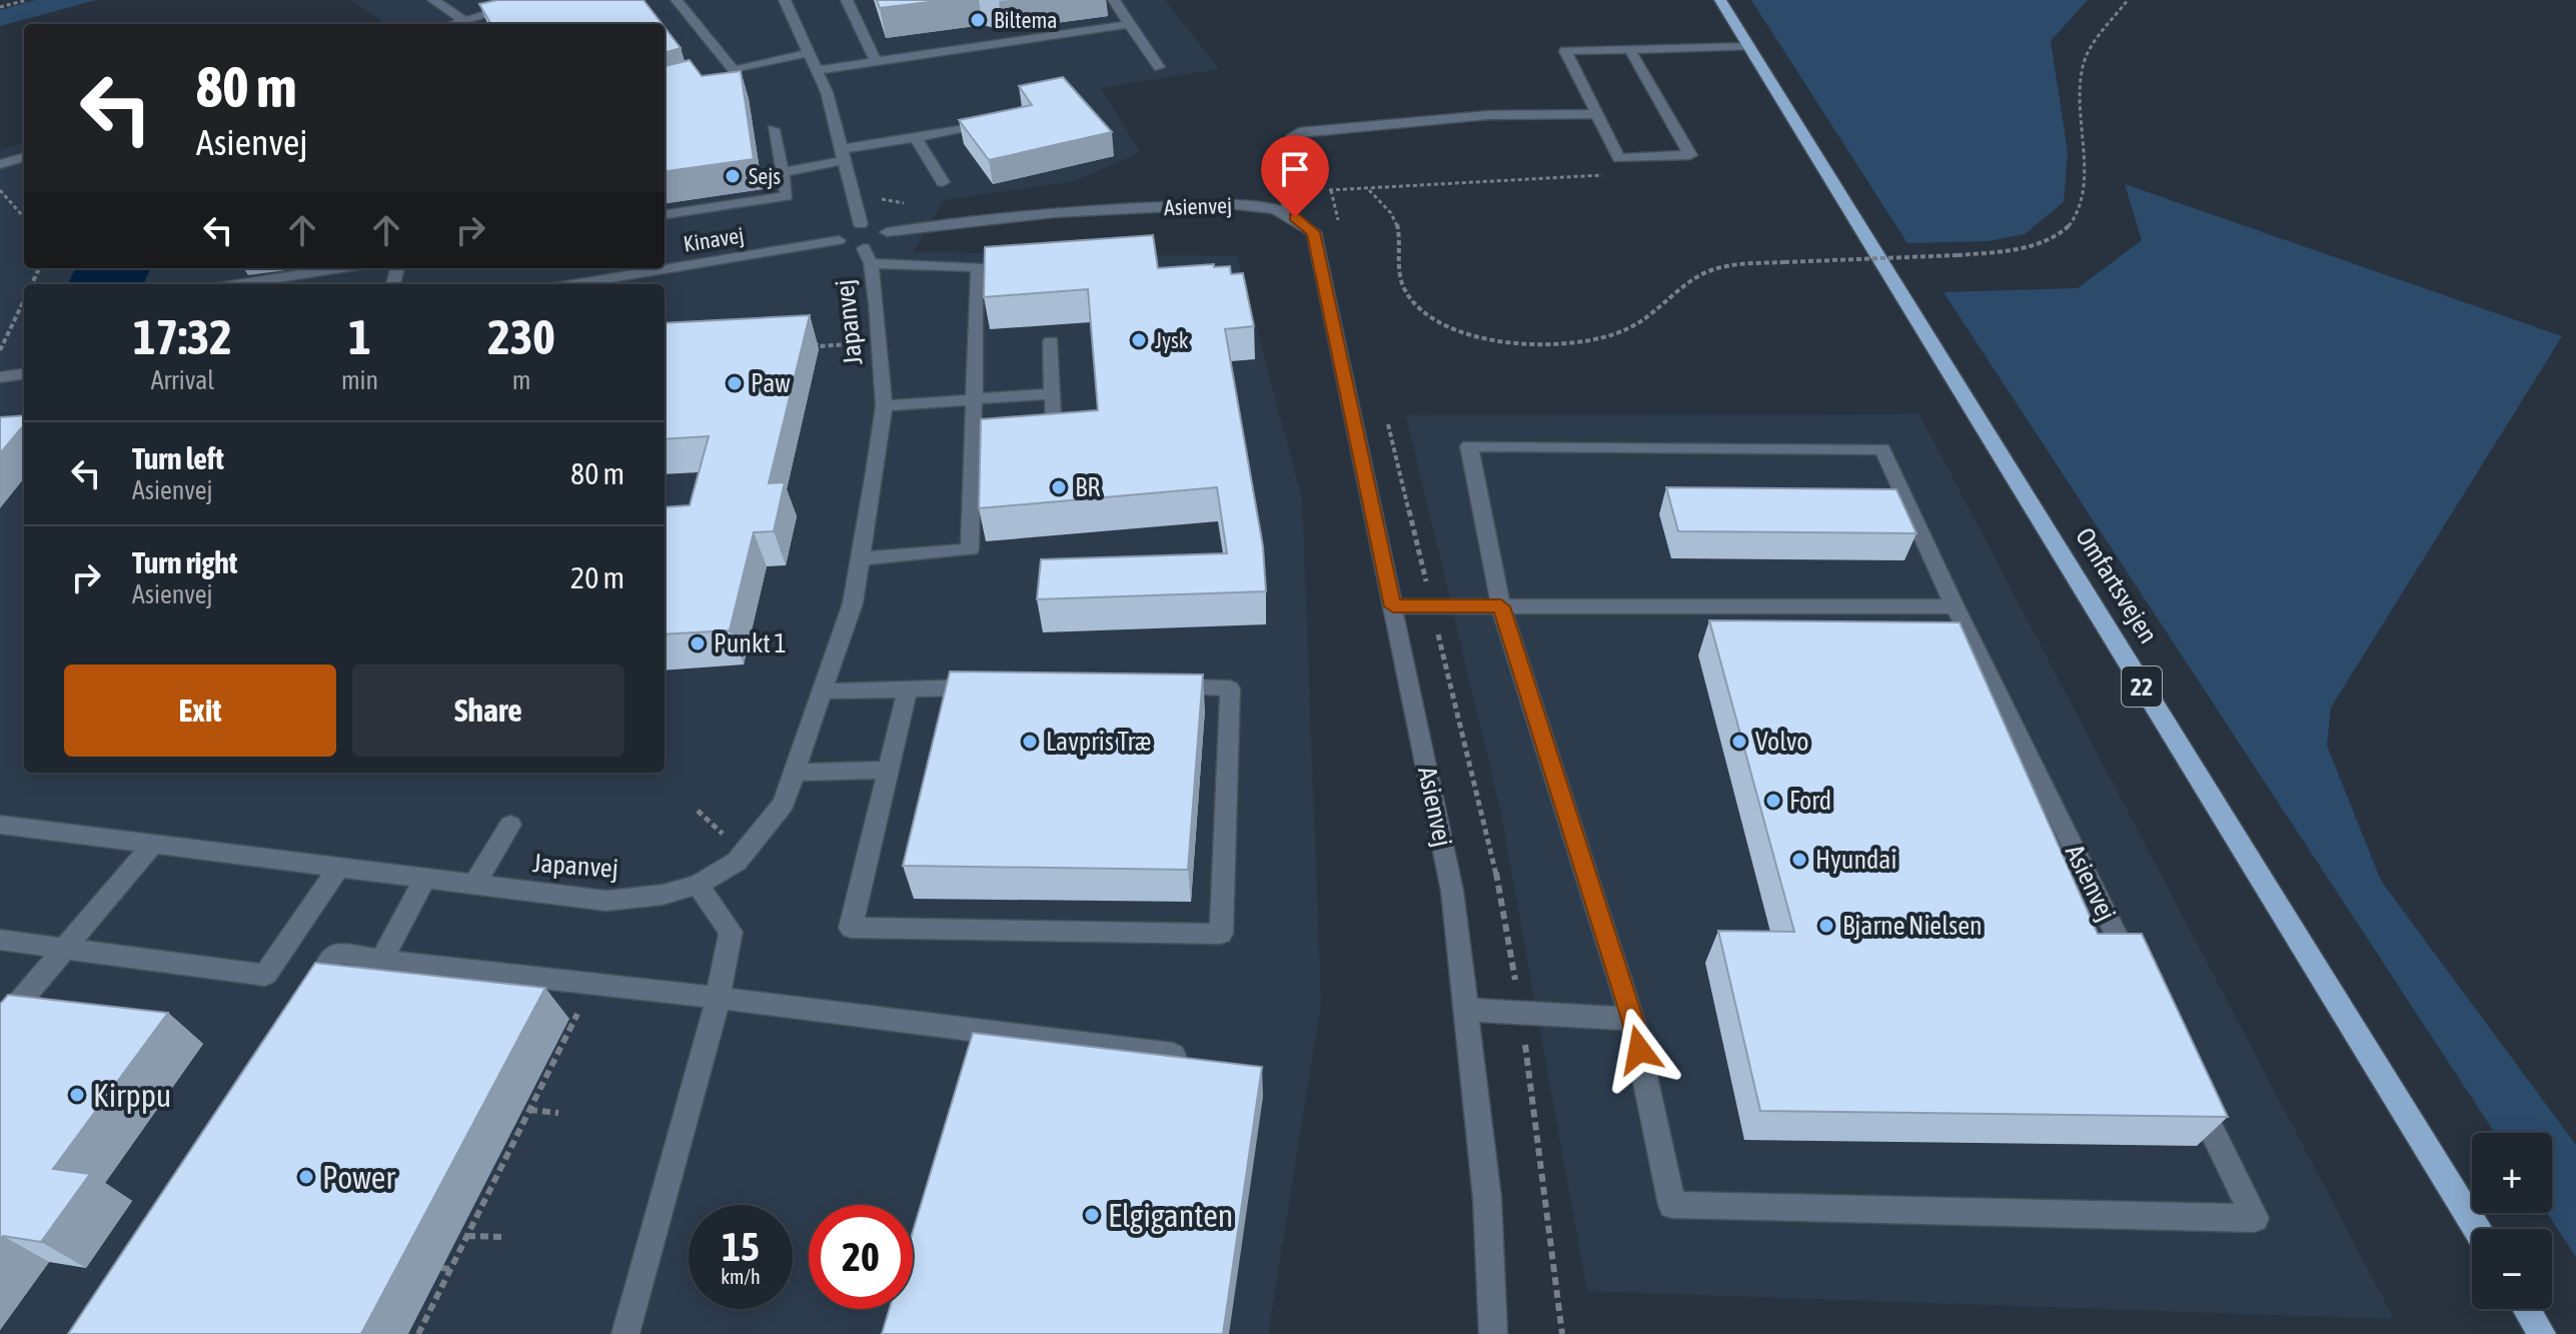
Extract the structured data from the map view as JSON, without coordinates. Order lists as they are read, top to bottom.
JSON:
{
  "streets": {
    "main road": ["Omfartsvejen", "22"],
    "street": ["Asienvej", "Kinavej", "Japanvej"]
  },
  "places": [
    "Biltema",
    "Sejs",
    "Jysk",
    "Paw",
    "BR",
    "Punkt 1",
    "Lavpris Træ",
    "Volvo",
    "Ford",
    "Hyundai",
    "Bjarne Nielsen",
    "Kirppu",
    "Power",
    "Elgiganten"
  ],
  "page": {
    "turn": ["80 m", "Asienvej"],
    "eta": [
      "17:32",
      "Arrival",
      "1",
      "min",
      "230",
      "m"
    ],
    "list": [
      {
        "name": "Turn left",
        "note": "Asienvej",
        "value": "80 m"
      },
      {
        "name": "Turn right",
        "note": "Asienvej",
        "value": "20 m"
      }
    ],
    "buttons": ["Exit", "Share"],
    "map_buttons": ["+", "−"],
    "speed": "15 km/h",
    "limit": "20"
  }
}
